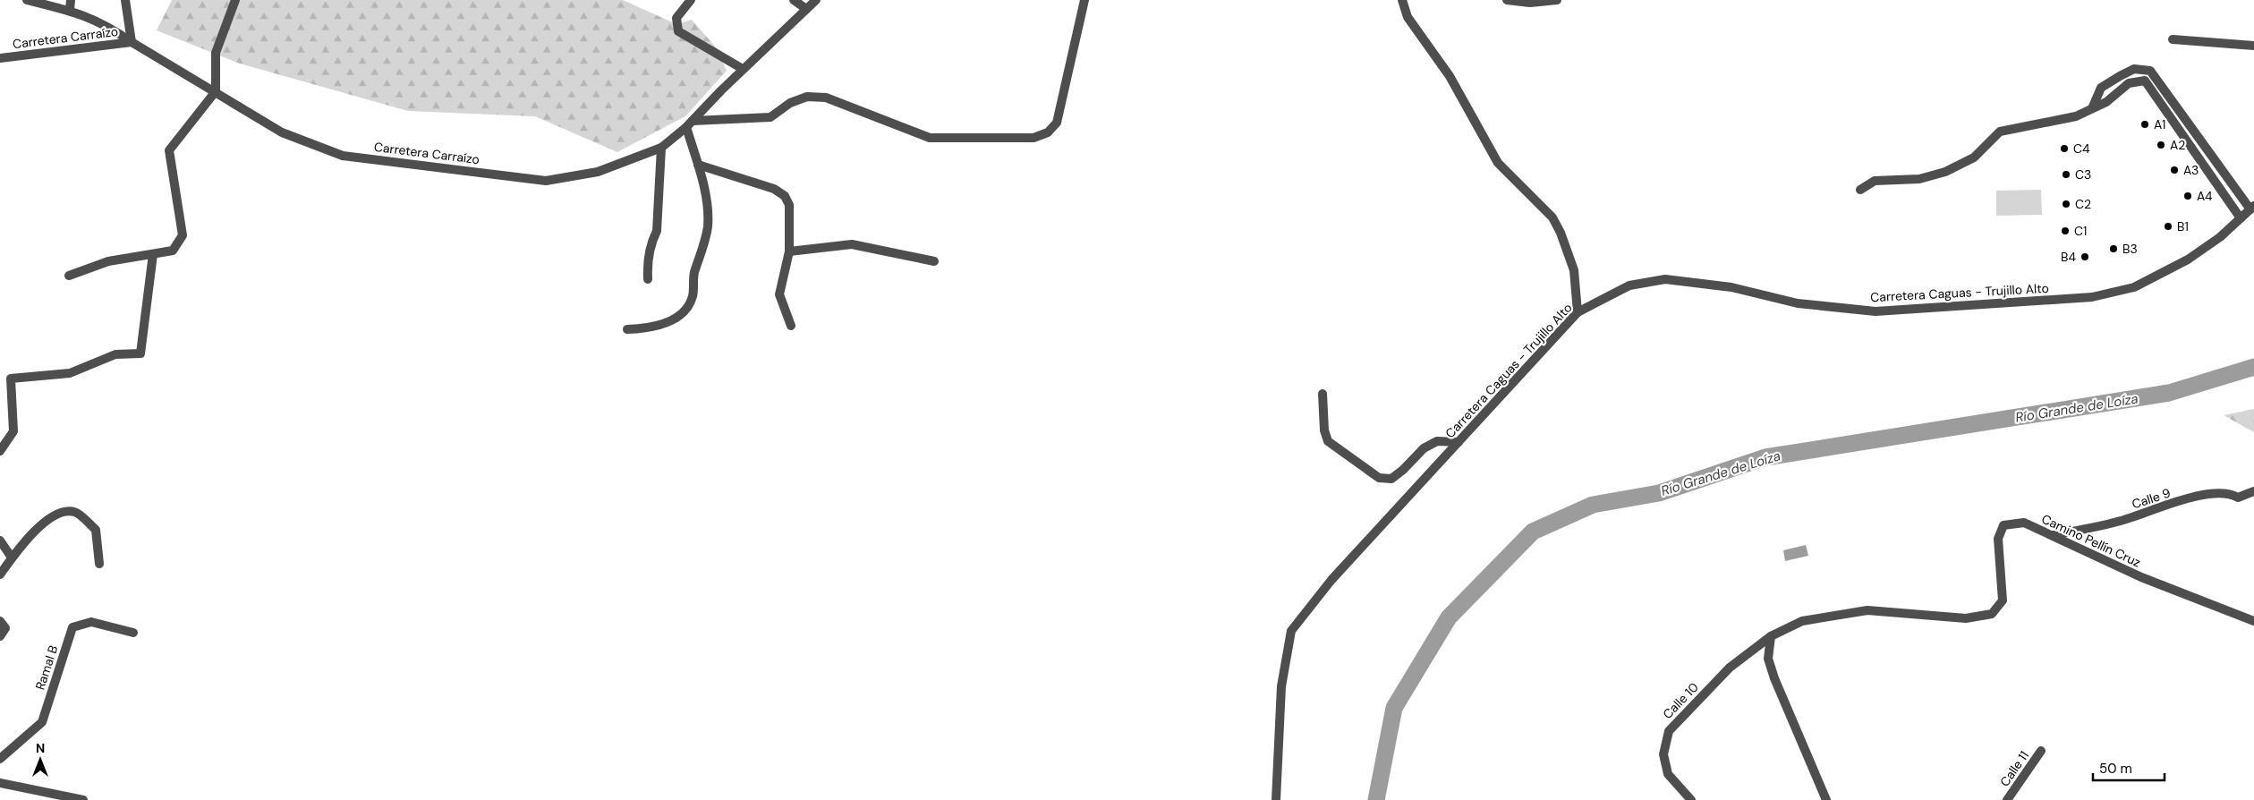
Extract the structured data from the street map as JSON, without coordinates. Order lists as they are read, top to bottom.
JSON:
{
  "streets": {
    "street": [
      "Carretera Carraízo",
      "Carretera Caguas - Trujillo Alto",
      "Calle 9",
      "Camino Pellín Cruz",
      "Ramal B",
      "Calle 10",
      "Calle 11"
    ]
  },
  "crossings": [
    ["Calle 9", "Camino Pellín Cruz"],
    ["Camino Pellín Cruz", "Calle 10"]
  ],
  "water": ["Río Grande de Loíza"],
  "places": [
    "A1",
    "A2",
    "C4",
    "A3",
    "C3",
    "A4",
    "C2",
    "B1",
    "C1",
    "B3",
    "B4"
  ],
  "scale_bar": "50 m",
  "north": "top"
}
